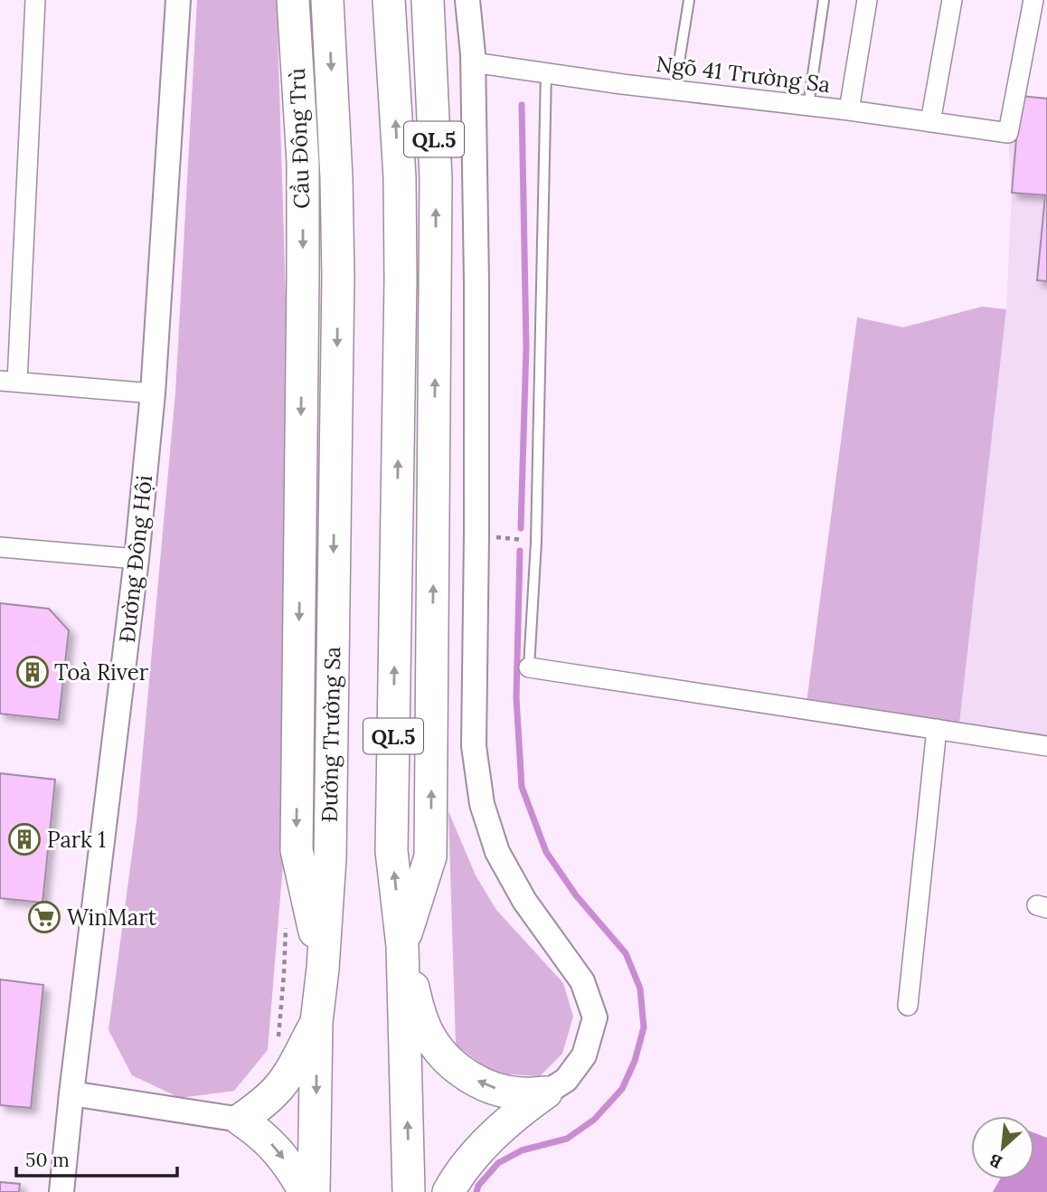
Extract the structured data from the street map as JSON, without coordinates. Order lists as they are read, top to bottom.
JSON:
{
  "streets": {
    "highway": ["Cầu Đông Trù", "QL.5", "Đường Trường Sa"],
    "street": ["Ngõ 41 Trường Sa", "Đường Đông Hội"]
  },
  "crossings": [
    ["Cầu Đông Trù", "Đường Trường Sa"]
  ],
  "places": {
    "building": ["Toà River", "Park 1"],
    "supermarket": ["WinMart"]
  },
  "scale_bar": "50 m",
  "north": "bottom left"
}
